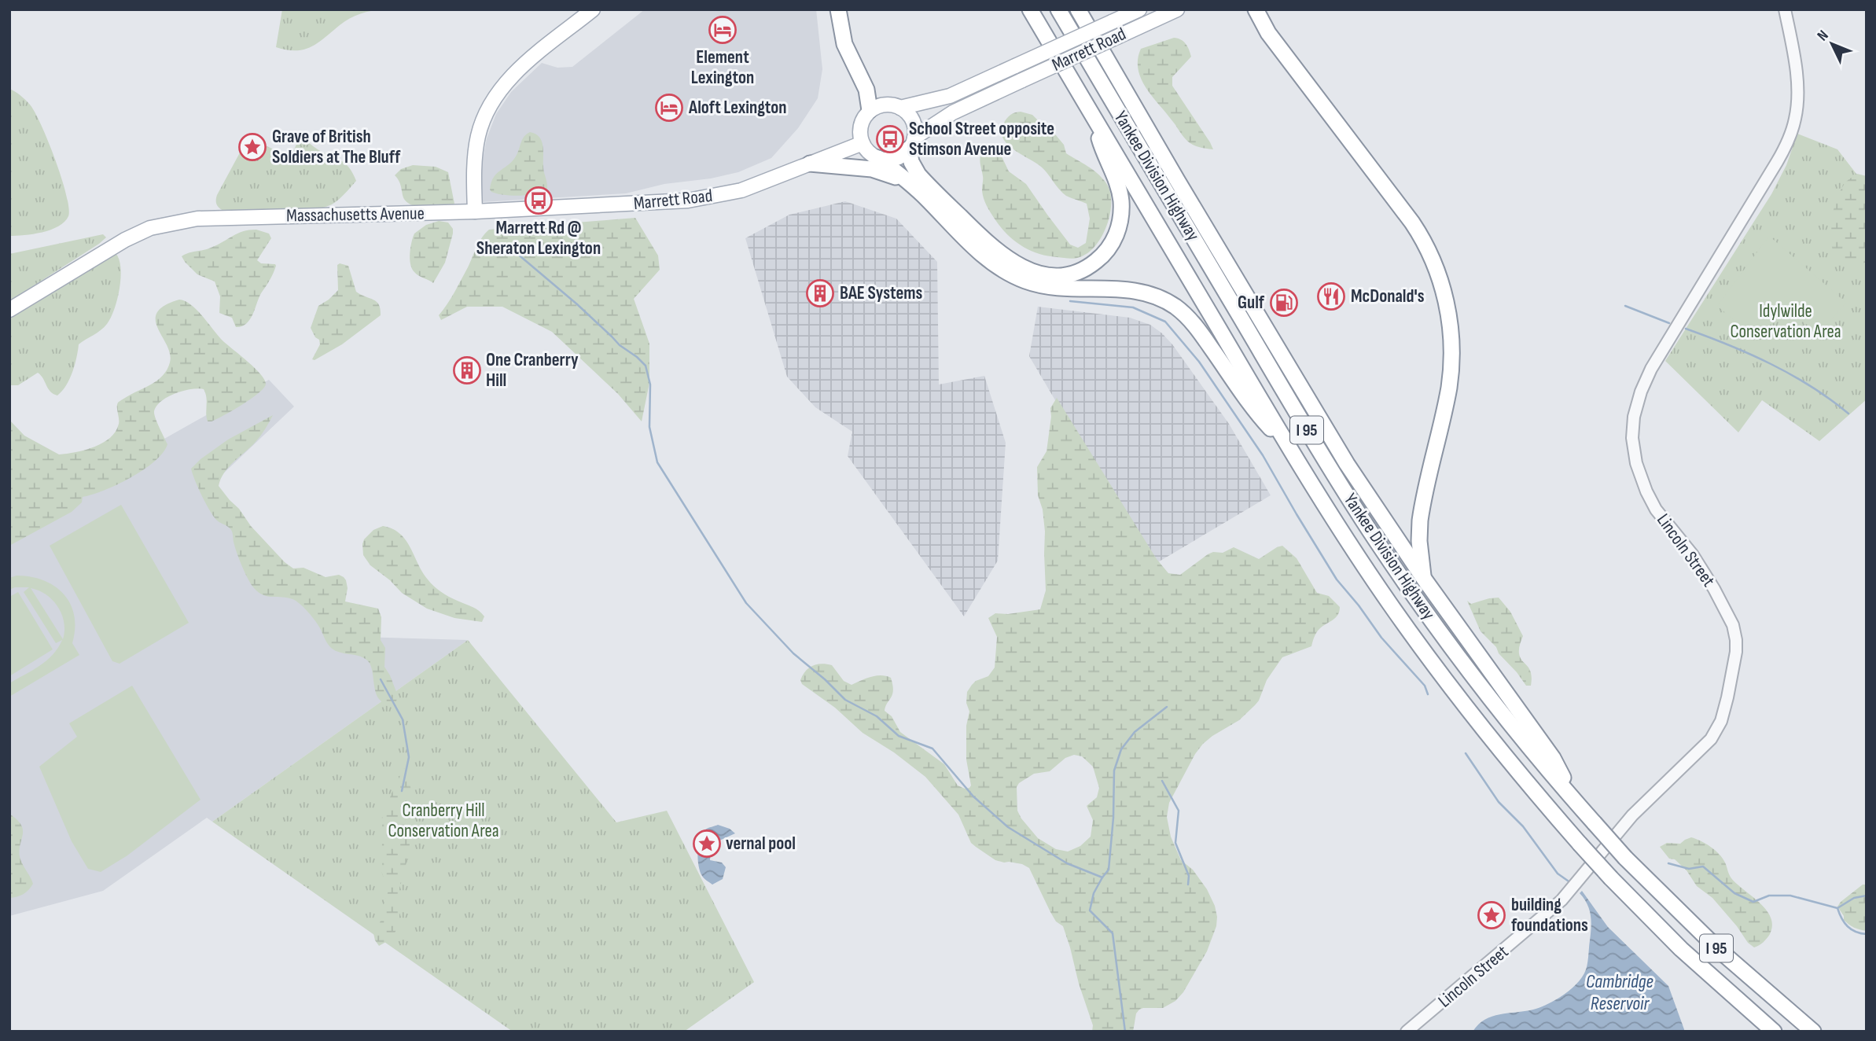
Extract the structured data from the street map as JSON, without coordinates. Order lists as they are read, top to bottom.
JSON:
{
  "streets": {
    "highway": ["Yankee Division Highway", "I 95"],
    "main road": ["Marrett Road", "Massachusetts Avenue"],
    "street": ["Lincoln Street"]
  },
  "crossings": [
    ["Marrett Road", "Massachusetts Avenue"]
  ],
  "water": ["Cambridge Reservoir"],
  "parks": ["Idylwilde Conservation Area", "Cranberry Hill Conservation Area"],
  "places": {
    "hotel": ["Element Lexington", "Aloft Lexington"],
    "bus stop": ["School Street opposite Stimson Avenue", "Marrett Rd @ Sheraton Lexington"],
    "place": ["Grave of British Soldiers at The Bluff", "vernal pool", "building foundations"],
    "building": ["BAE Systems", "One Cranberry Hill"],
    "restaurant": ["McDonald's"],
    "fuel station": ["Gulf"]
  },
  "north": "top left"
}
